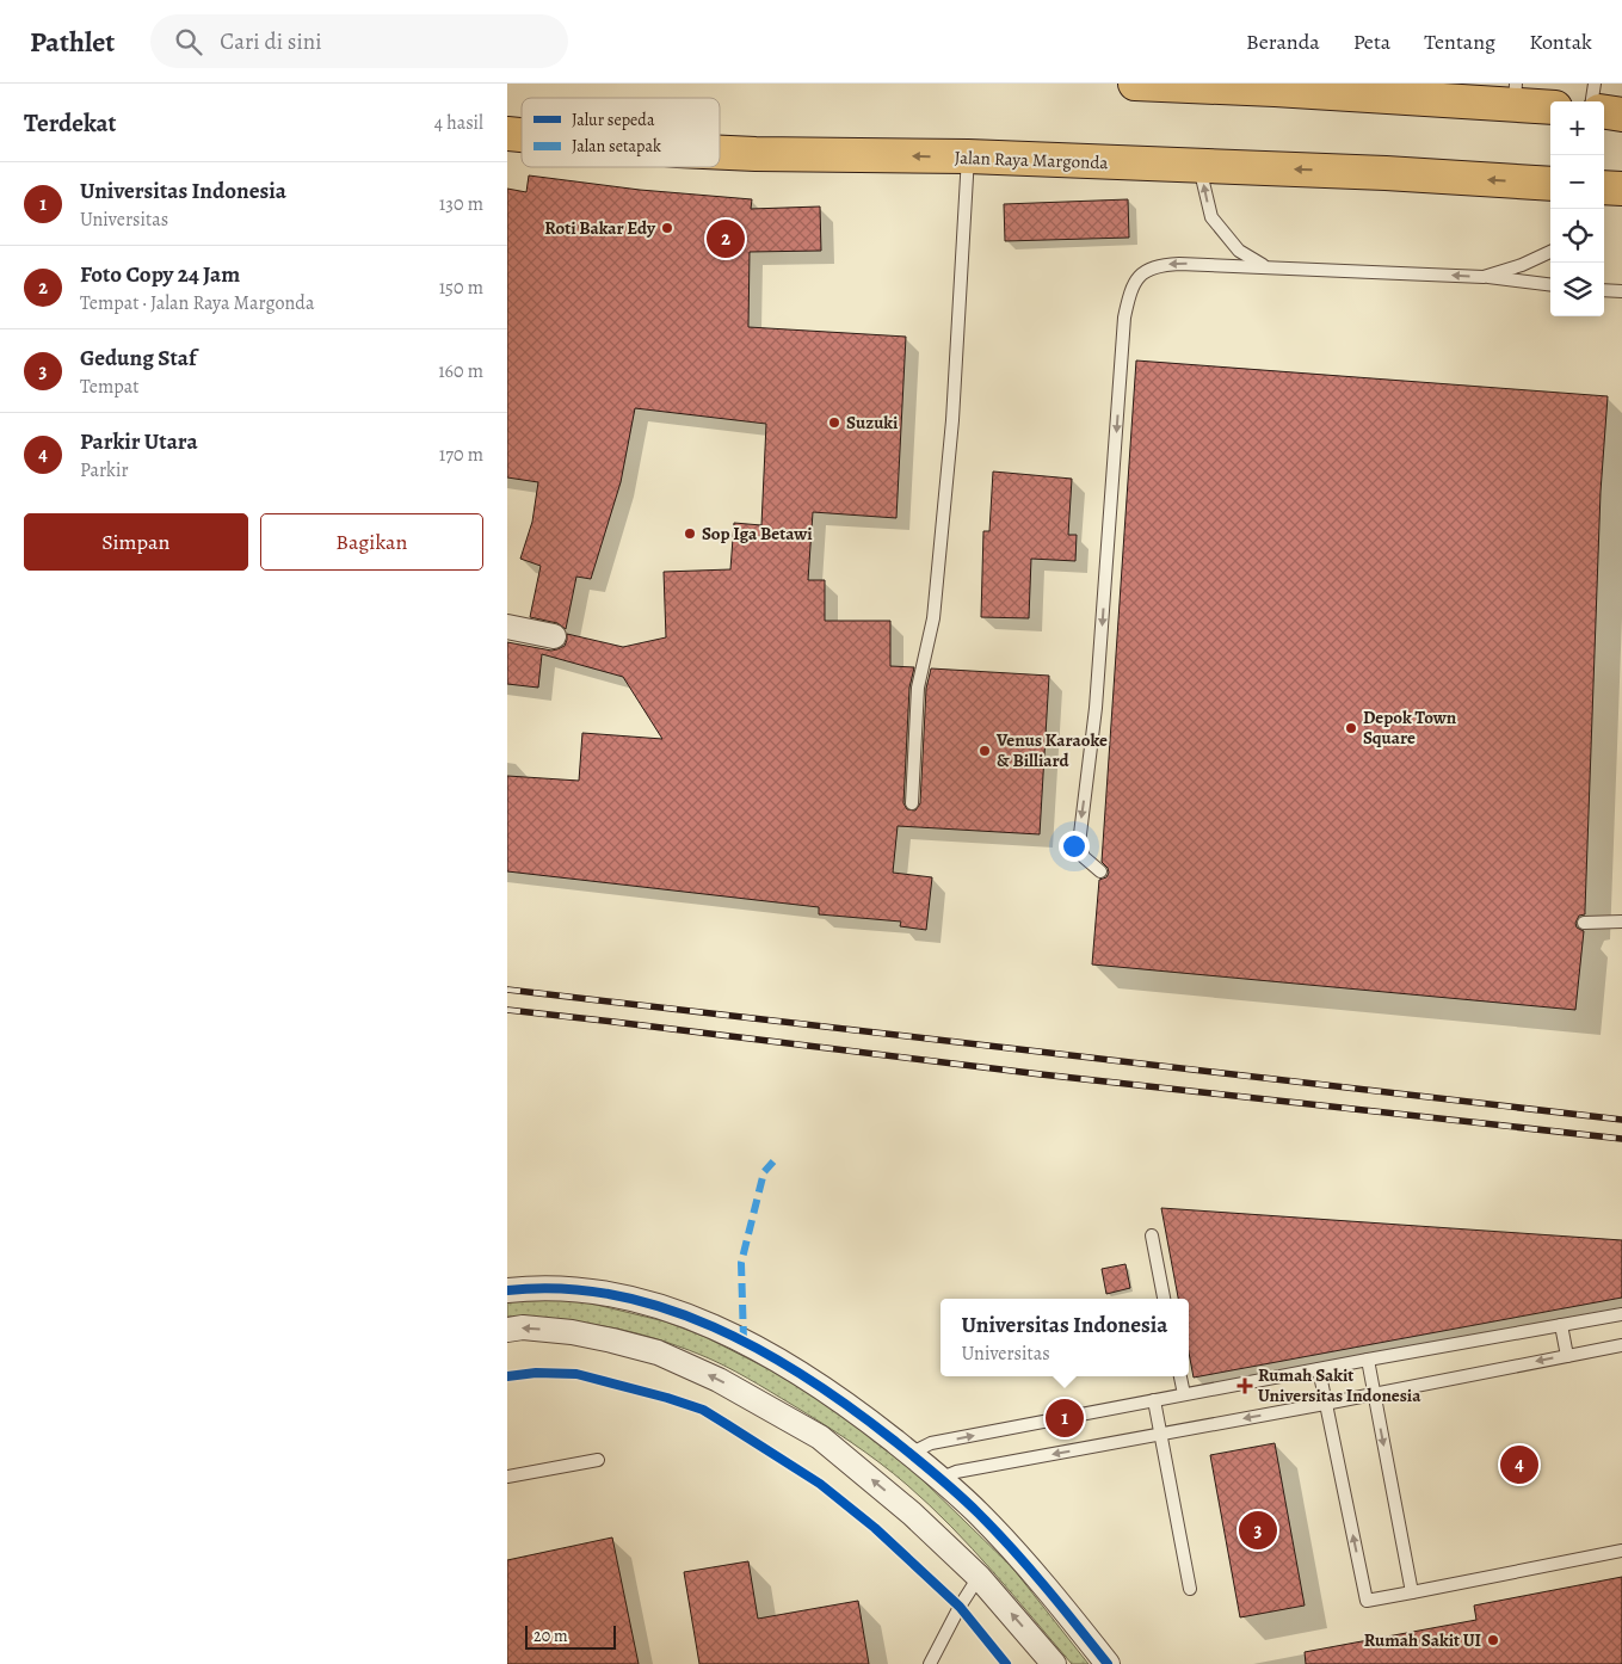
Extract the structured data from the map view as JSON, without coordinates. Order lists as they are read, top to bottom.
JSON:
{
  "streets": {
    "main road": ["Jalan Raya Margonda"]
  },
  "places": {
    "other": [
      "Roti Bakar Edy",
      "Suzuki",
      "Sop Iga Betawi",
      "Depok Town Square",
      "Venus Karaoke & Billiard",
      "Rumah Sakit UI"
    ],
    "health": ["Rumah Sakit Universitas Indonesia"]
  },
  "legend": ["Jalur sepeda", "Jalan setapak"],
  "scale_bar": "20 m",
  "page": {
    "header": "Pathlet",
    "search": "Cari di sini",
    "nav": [
      "Beranda",
      "Peta",
      "Tentang",
      "Kontak"
    ],
    "heading": ["Terdekat", "4 hasil"],
    "map_buttons": ["+", "−"],
    "list": [
      {
        "mark": "1",
        "name": "Universitas Indonesia",
        "note": "Universitas",
        "value": "130 m"
      },
      {
        "mark": "2",
        "name": "Foto Copy 24 Jam",
        "note": "Tempat · Jalan Raya Margonda",
        "value": "150 m"
      },
      {
        "mark": "3",
        "name": "Gedung Staf",
        "note": "Tempat",
        "value": "160 m"
      },
      {
        "mark": "4",
        "name": "Parkir Utara",
        "note": "Parkir",
        "value": "170 m"
      }
    ],
    "pins": [
      "2",
      "1",
      "4",
      "3"
    ],
    "buttons": ["Simpan", "Bagikan"],
    "popup": ["Universitas Indonesia", "Universitas"],
    "scale": "20 m"
  }
}
